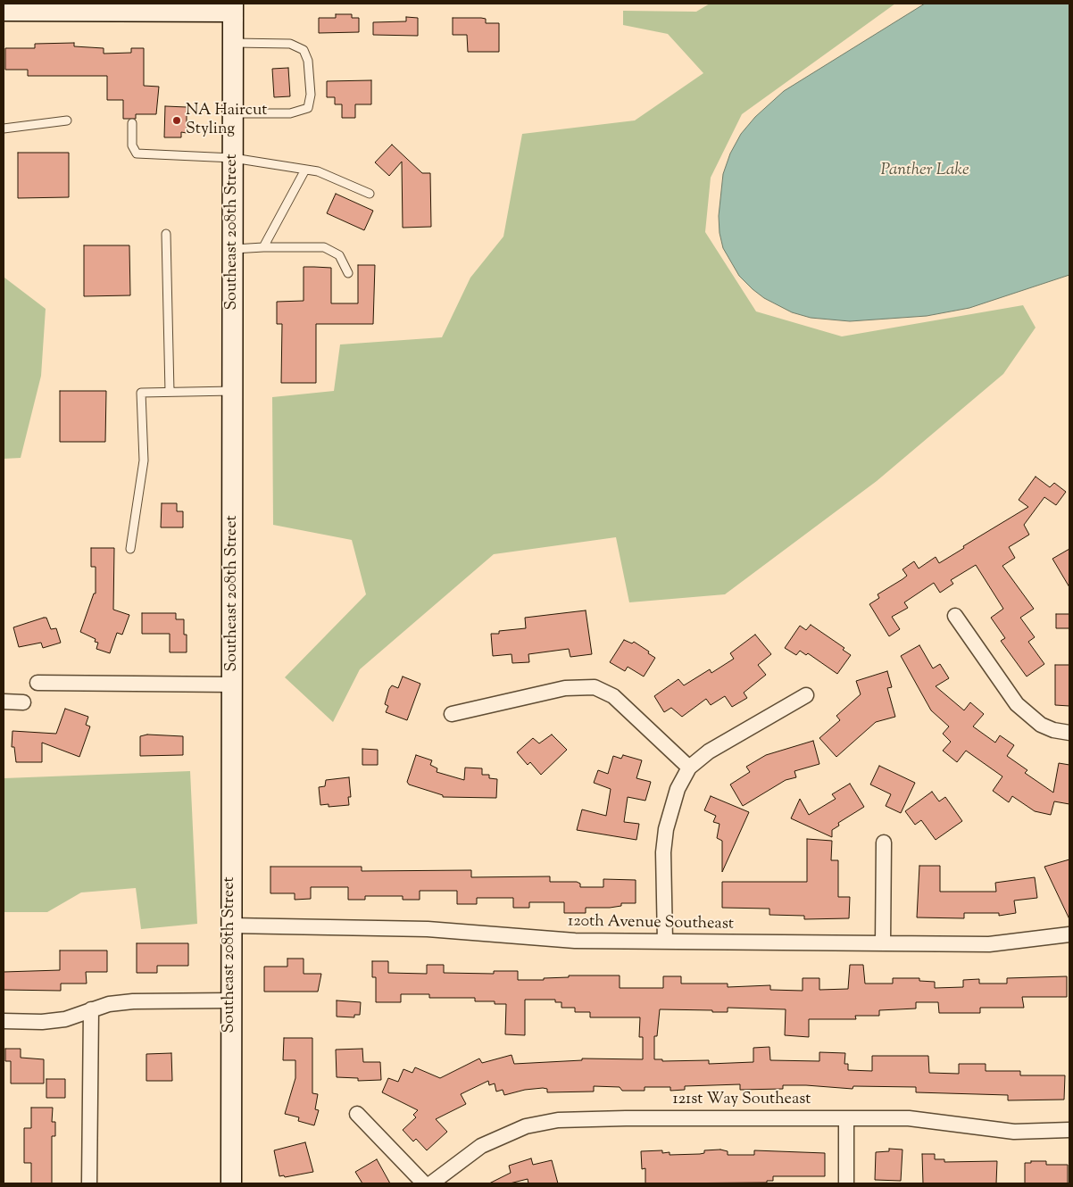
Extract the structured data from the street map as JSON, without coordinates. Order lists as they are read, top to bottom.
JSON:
{
  "streets": {
    "main road": ["Southeast 208th Street"],
    "street": ["120th Avenue Southeast", "121st Way Southeast"]
  },
  "crossings": [
    ["Southeast 208th Street", "120th Avenue Southeast"]
  ],
  "water": ["Panther Lake"],
  "places": ["NA Haircut Styling"]
}
